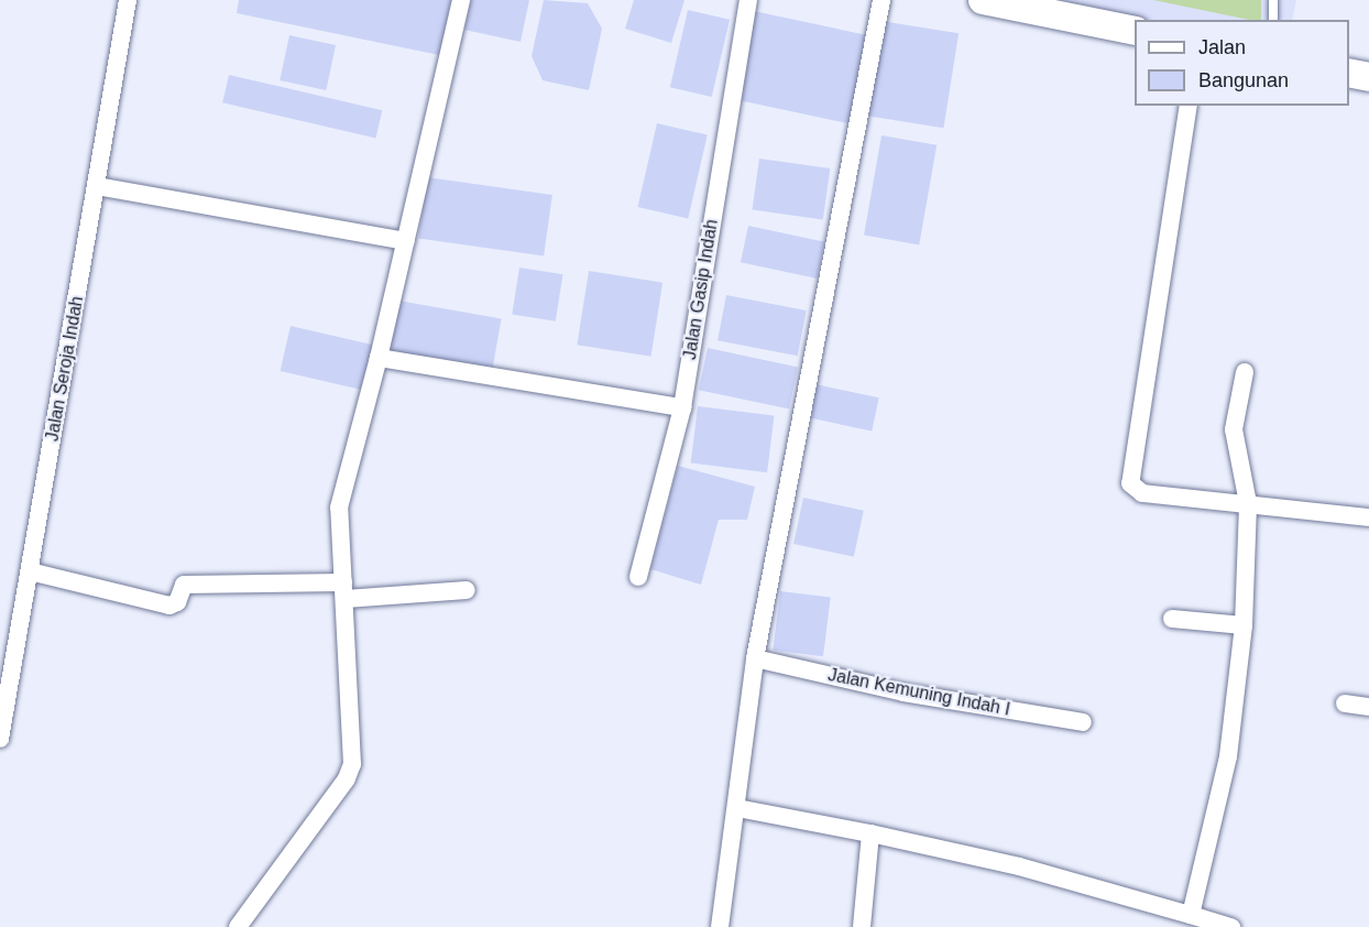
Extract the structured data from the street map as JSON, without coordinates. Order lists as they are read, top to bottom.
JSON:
{
  "streets": {
    "street": ["Jalan Gasip Indah", "Jalan Seroja Indah", "Jalan Kemuning Indah I"]
  },
  "legend": ["Jalan", "Bangunan"]
}
